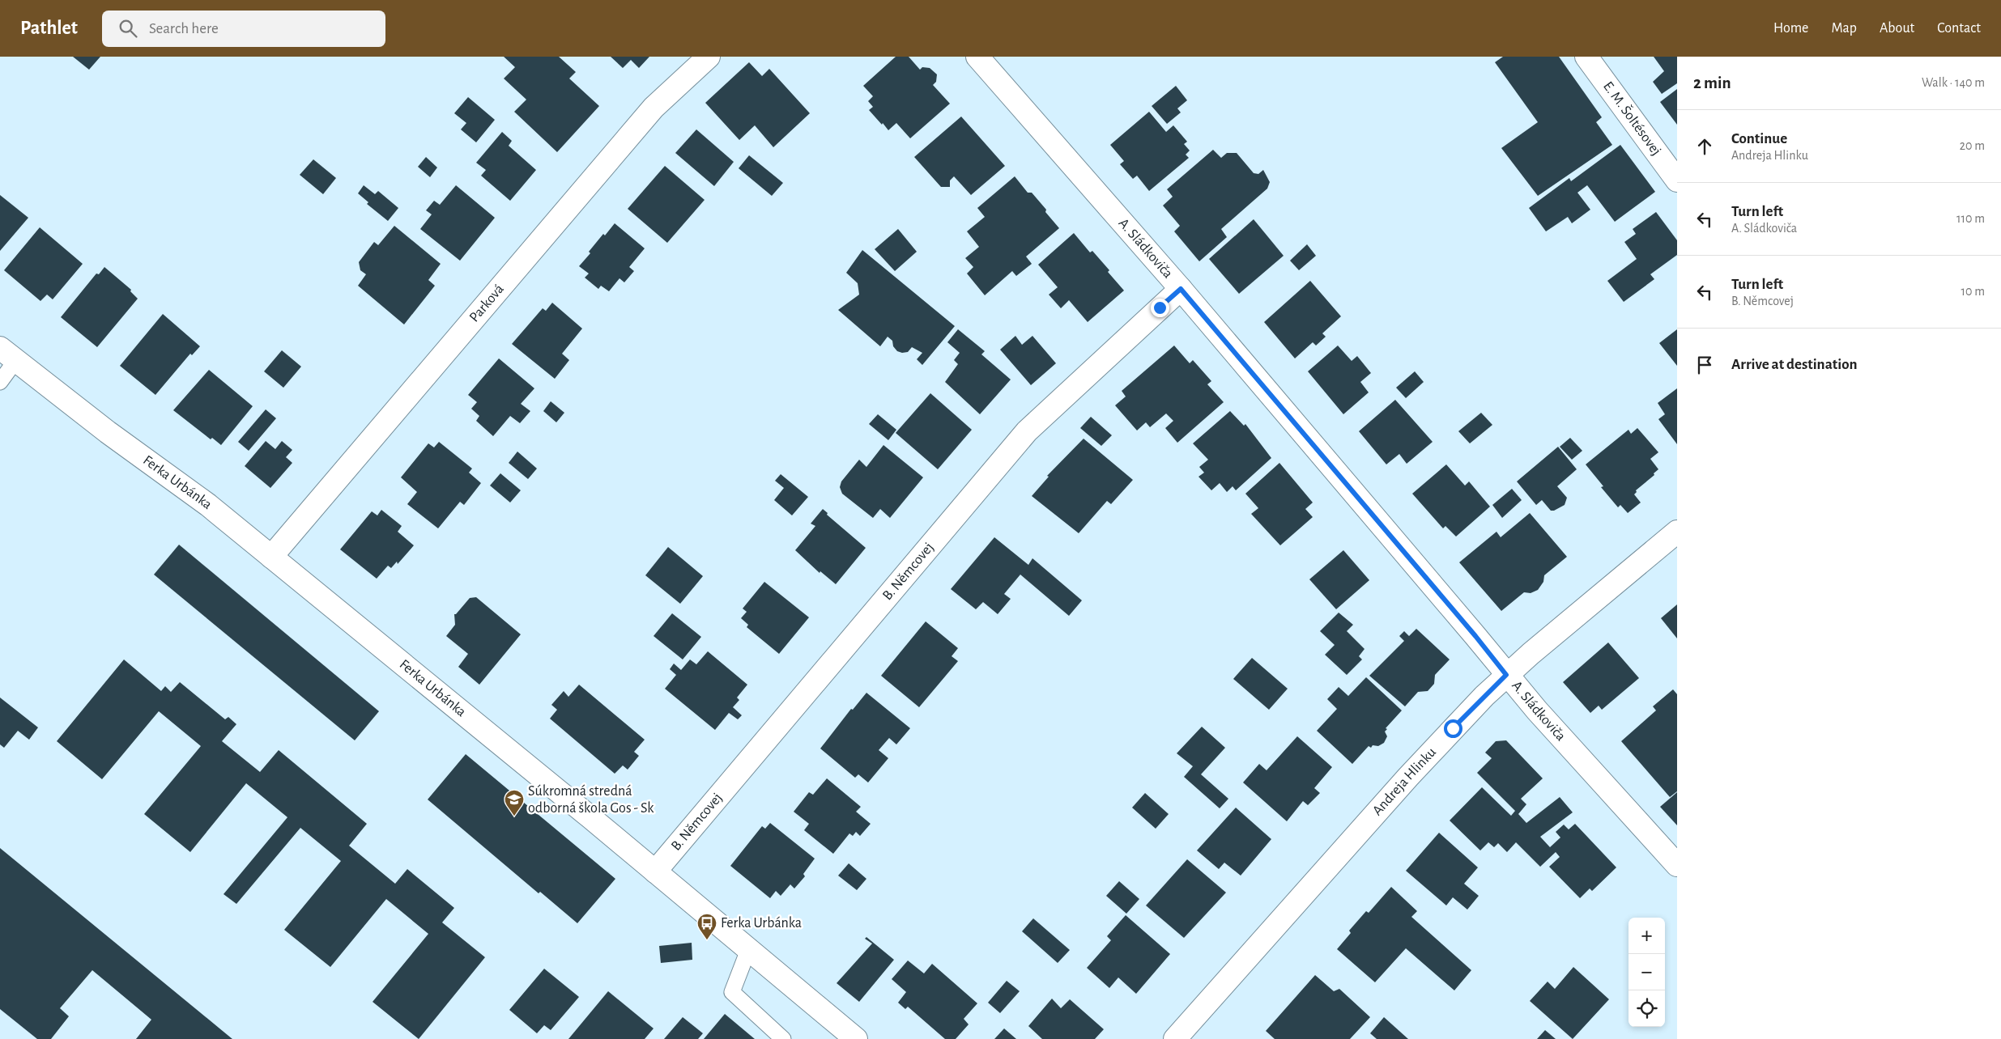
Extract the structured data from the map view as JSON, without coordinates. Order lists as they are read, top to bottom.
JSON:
{
  "streets": {
    "street": [
      "E. M. Šoltésovej",
      "A. Sládkoviča",
      "Parková",
      "Ferka Urbánka",
      "B. Němcovej",
      "Andreja Hlinku"
    ]
  },
  "crossings": [
    ["A. Sládkoviča", "B. Němcovej"],
    ["A. Sládkoviča", "Andreja Hlinku"],
    ["Parková", "Ferka Urbánka"],
    ["Ferka Urbánka", "B. Němcovej"]
  ],
  "places": {
    "school or university": ["Súkromná stredná odborná škola Gos - Sk"],
    "bus stop": ["Ferka Urbánka"]
  },
  "page": {
    "header": "Pathlet",
    "search": "Search here",
    "nav": [
      "Home",
      "Map",
      "About",
      "Contact"
    ],
    "heading": ["2 min", "Walk · 140 m"],
    "list": [
      ["Continue", "Andreja Hlinku", "20 m"],
      ["Turn left", "A. Sládkoviča", "110 m"],
      ["Turn left", "B. Němcovej", "10 m"],
      "Arrive at destination"
    ],
    "map_buttons": ["+", "−"]
  }
}
